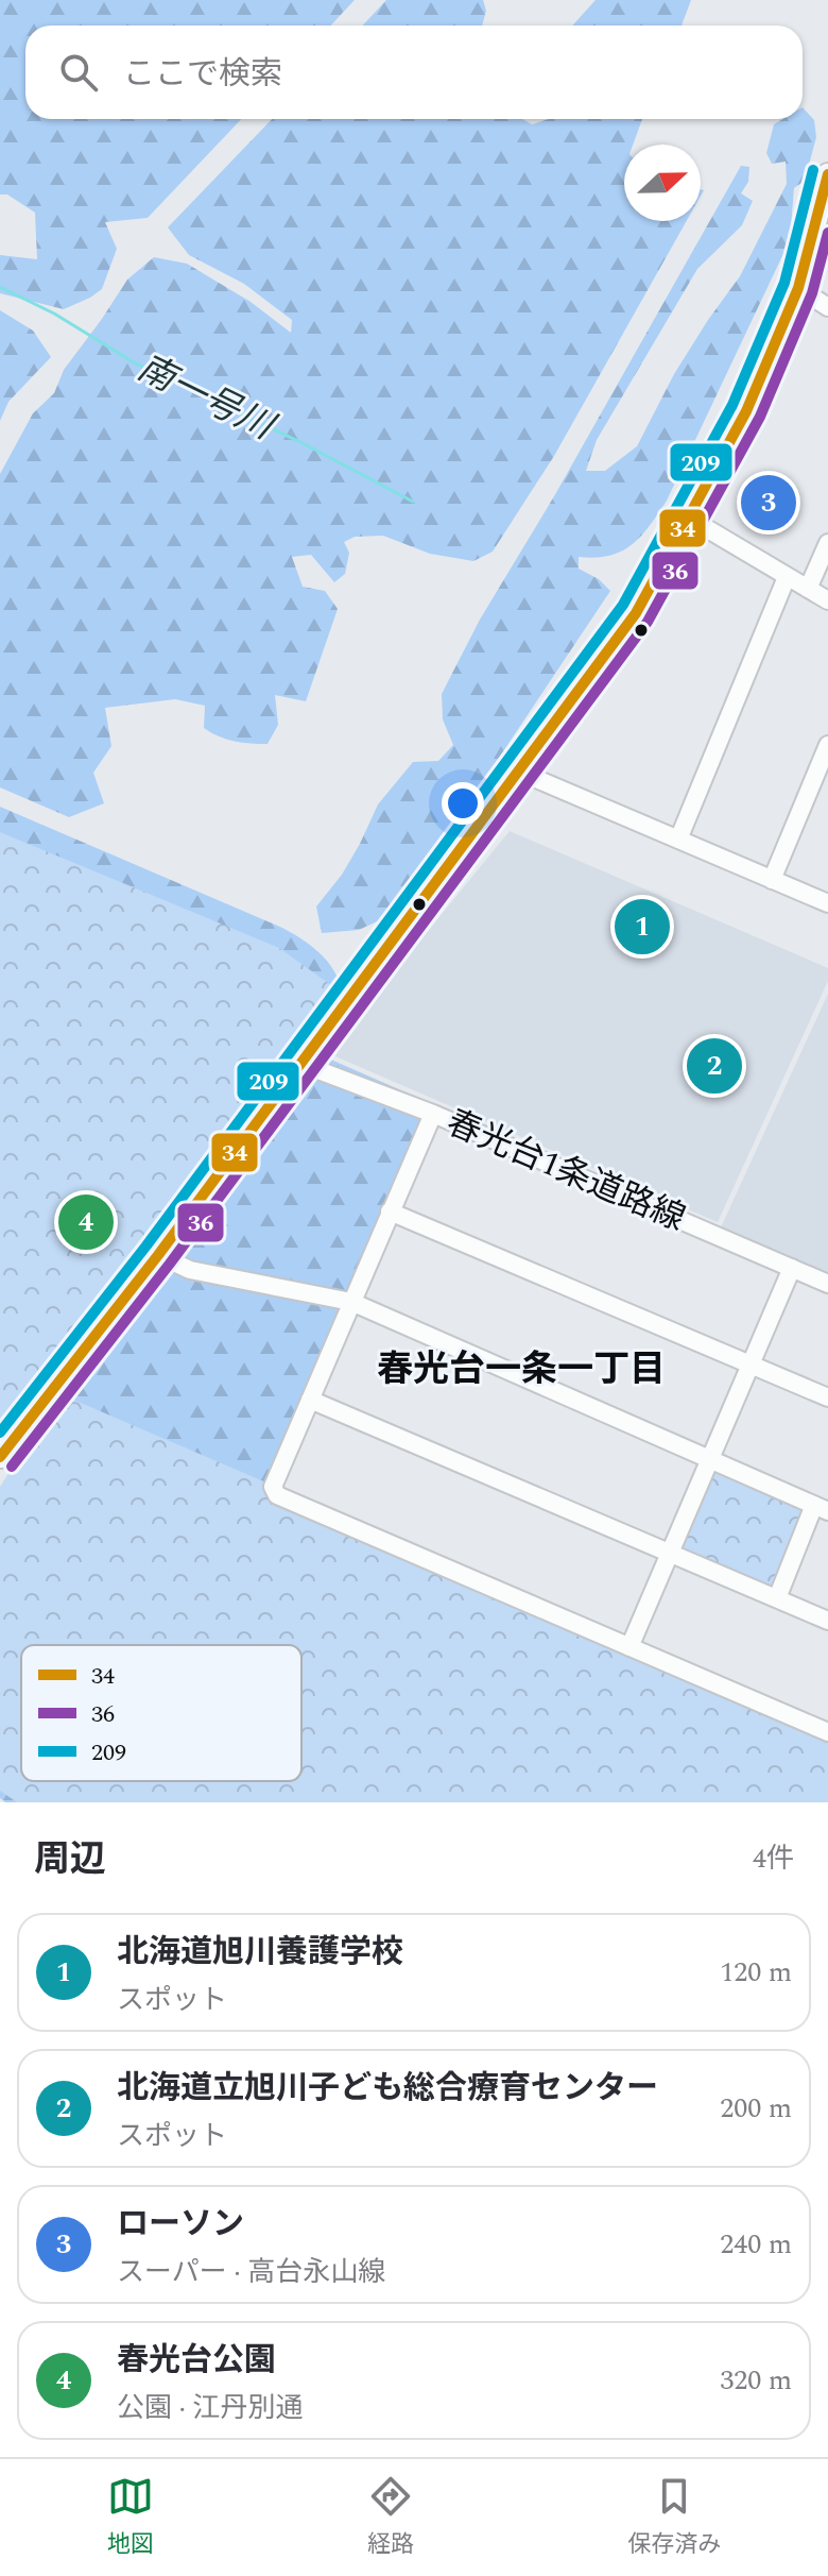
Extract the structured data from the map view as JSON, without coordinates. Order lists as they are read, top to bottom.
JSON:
{
  "streets": {
    "street": ["春光台1条道路線"]
  },
  "districts": ["春光台一条一丁目"],
  "water": ["南一号川"],
  "lines": ["transit line 209", "transit line 34", "transit line 36"],
  "legend": ["34", "36", "209"],
  "north": "right",
  "page": {
    "search": "ここで検索",
    "pins": [
      "3",
      "1",
      "2",
      "4"
    ],
    "heading": ["周辺", "4件"],
    "list": [
      {
        "mark": "1",
        "name": "北海道旭川養護学校",
        "note": "スポット",
        "value": "120 m"
      },
      {
        "mark": "2",
        "name": "北海道立旭川子ども総合療育センター",
        "note": "スポット",
        "value": "200 m"
      },
      {
        "mark": "3",
        "name": "ローソン",
        "note": "スーパー · 高台永山線",
        "value": "240 m"
      },
      {
        "mark": "4",
        "name": "春光台公園",
        "note": "公園 · 江丹別通",
        "value": "320 m"
      }
    ],
    "nav": ["地図", "経路", "保存済み"]
  }
}
